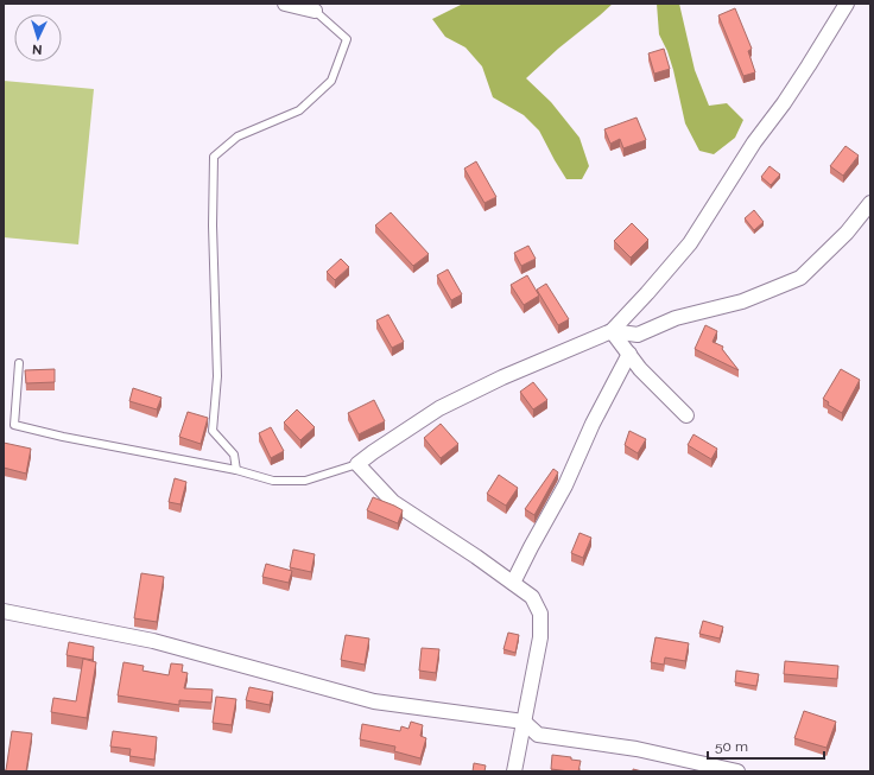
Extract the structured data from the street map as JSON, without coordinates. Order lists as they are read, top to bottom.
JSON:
{
  "scale_bar": "50 m",
  "north": "bottom"
}
